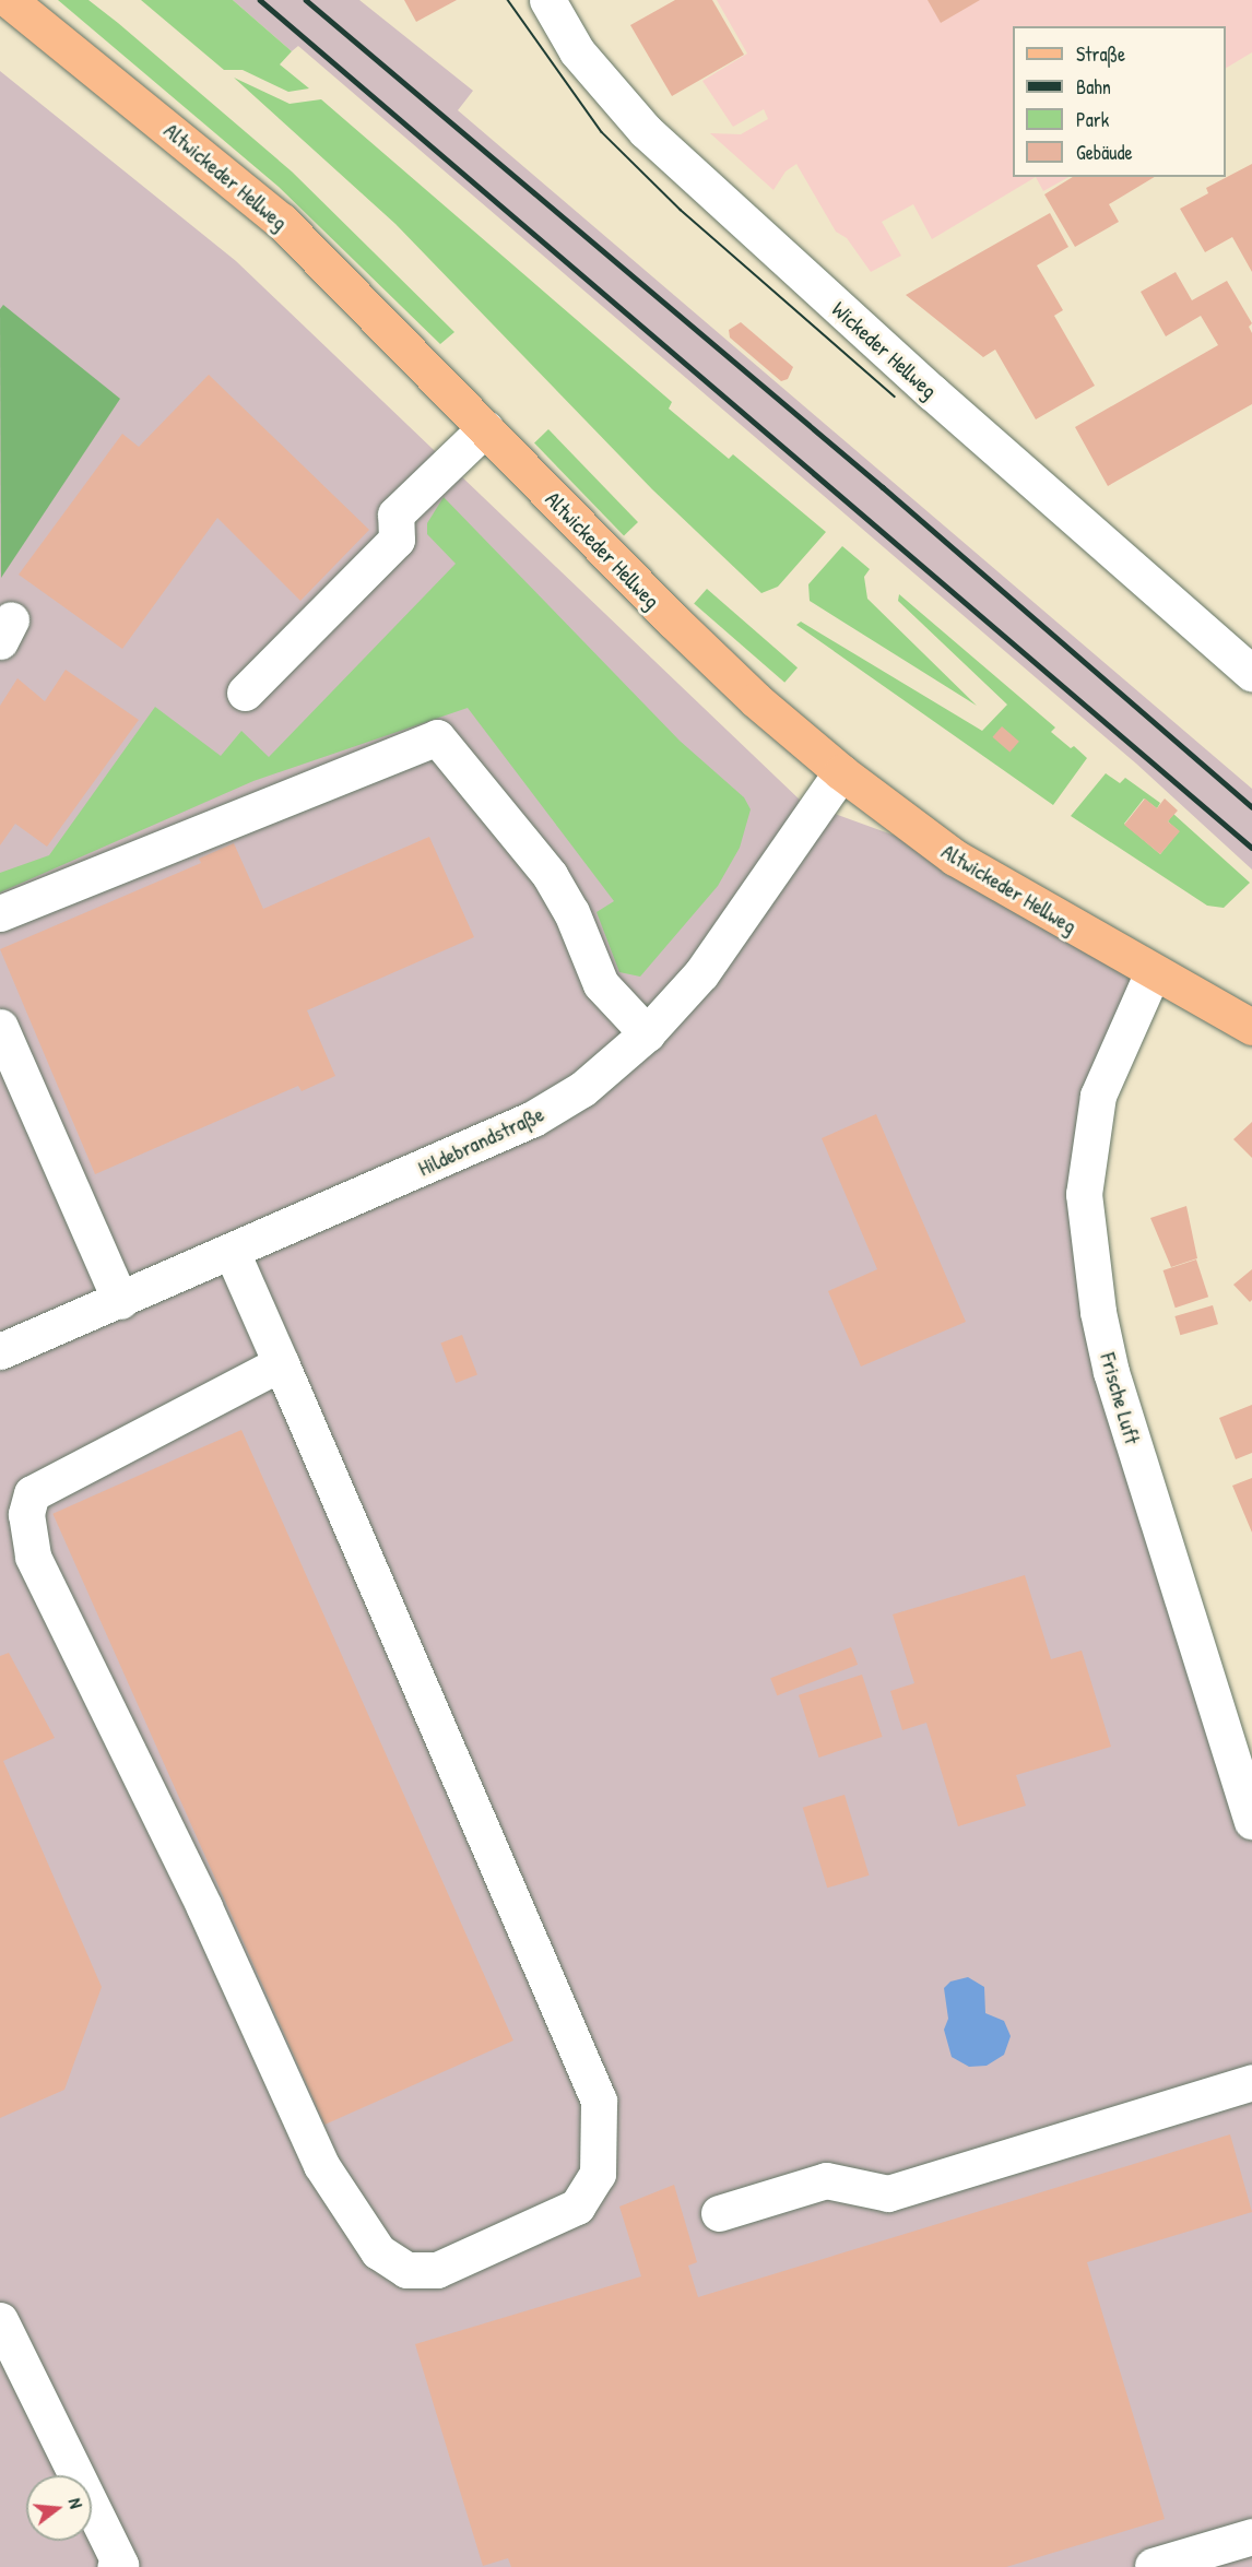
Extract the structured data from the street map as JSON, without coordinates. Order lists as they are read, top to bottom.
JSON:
{
  "streets": {
    "main road": ["Altwickeder Hellweg"],
    "street": ["Wickeder Hellweg", "Hildebrandstraße", "Frische Luft"]
  },
  "crossings": [
    ["Altwickeder Hellweg", "Hildebrandstraße"],
    ["Altwickeder Hellweg", "Frische Luft"]
  ],
  "legend": [
    "Straße",
    "Bahn",
    "Park",
    "Gebäude"
  ],
  "north": "right"
}
